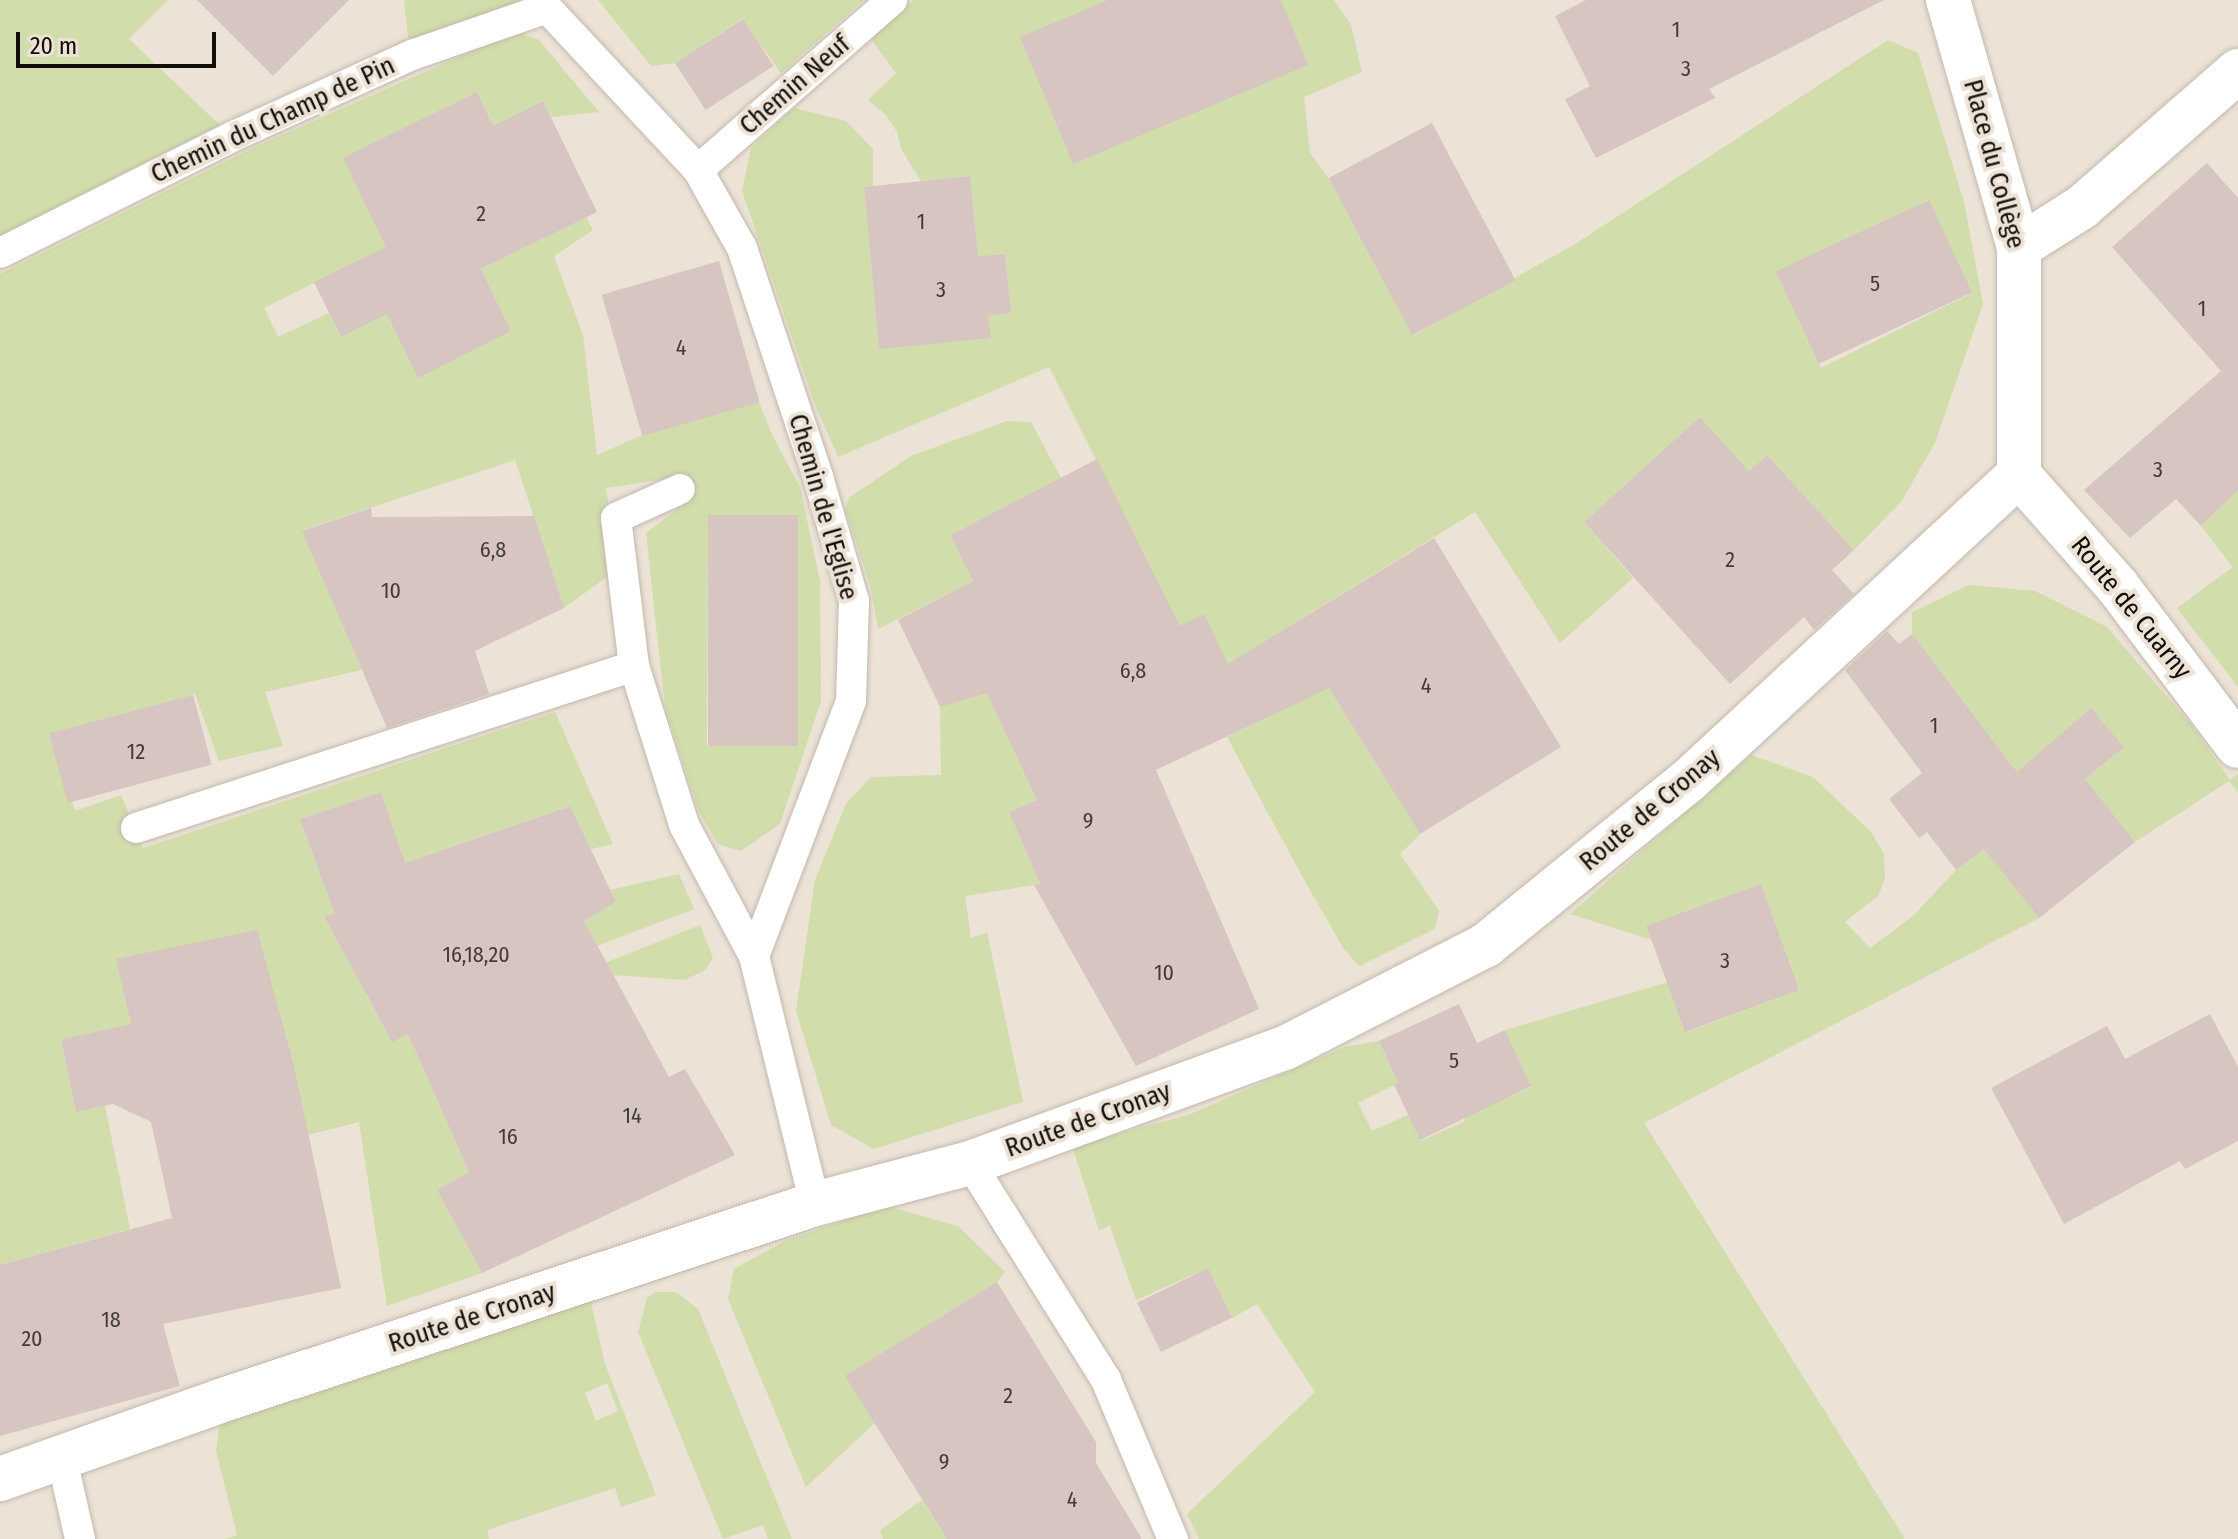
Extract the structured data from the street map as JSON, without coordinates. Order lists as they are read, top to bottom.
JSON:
{
  "streets": {
    "street": ["Place du Collège", "Route de Cuarny", "Route de Cronay"],
    "lane": ["Chemin Neuf", "Chemin du Champ de Pin", "Chemin de l'Eglise"]
  },
  "crossings": [
    ["Chemin Neuf", "Chemin de l'Eglise"],
    ["Chemin du Champ de Pin", "Chemin de l'Eglise"],
    ["Place du Collège", "Route de Cuarny"],
    ["Place du Collège", "Route de Cronay"],
    ["Route de Cuarny", "Route de Cronay"]
  ],
  "house_numbers": [
    "1",
    "3",
    "2",
    "1",
    "5",
    "3",
    "1",
    "4",
    "3",
    "6,8",
    "2",
    "10",
    "6,8",
    "4",
    "1",
    "12",
    "9",
    "16,18,20",
    "3",
    "10",
    "5",
    "14",
    "16",
    "18",
    "20",
    "2",
    "9",
    "4"
  ],
  "scale_bar": "20 m"
}
